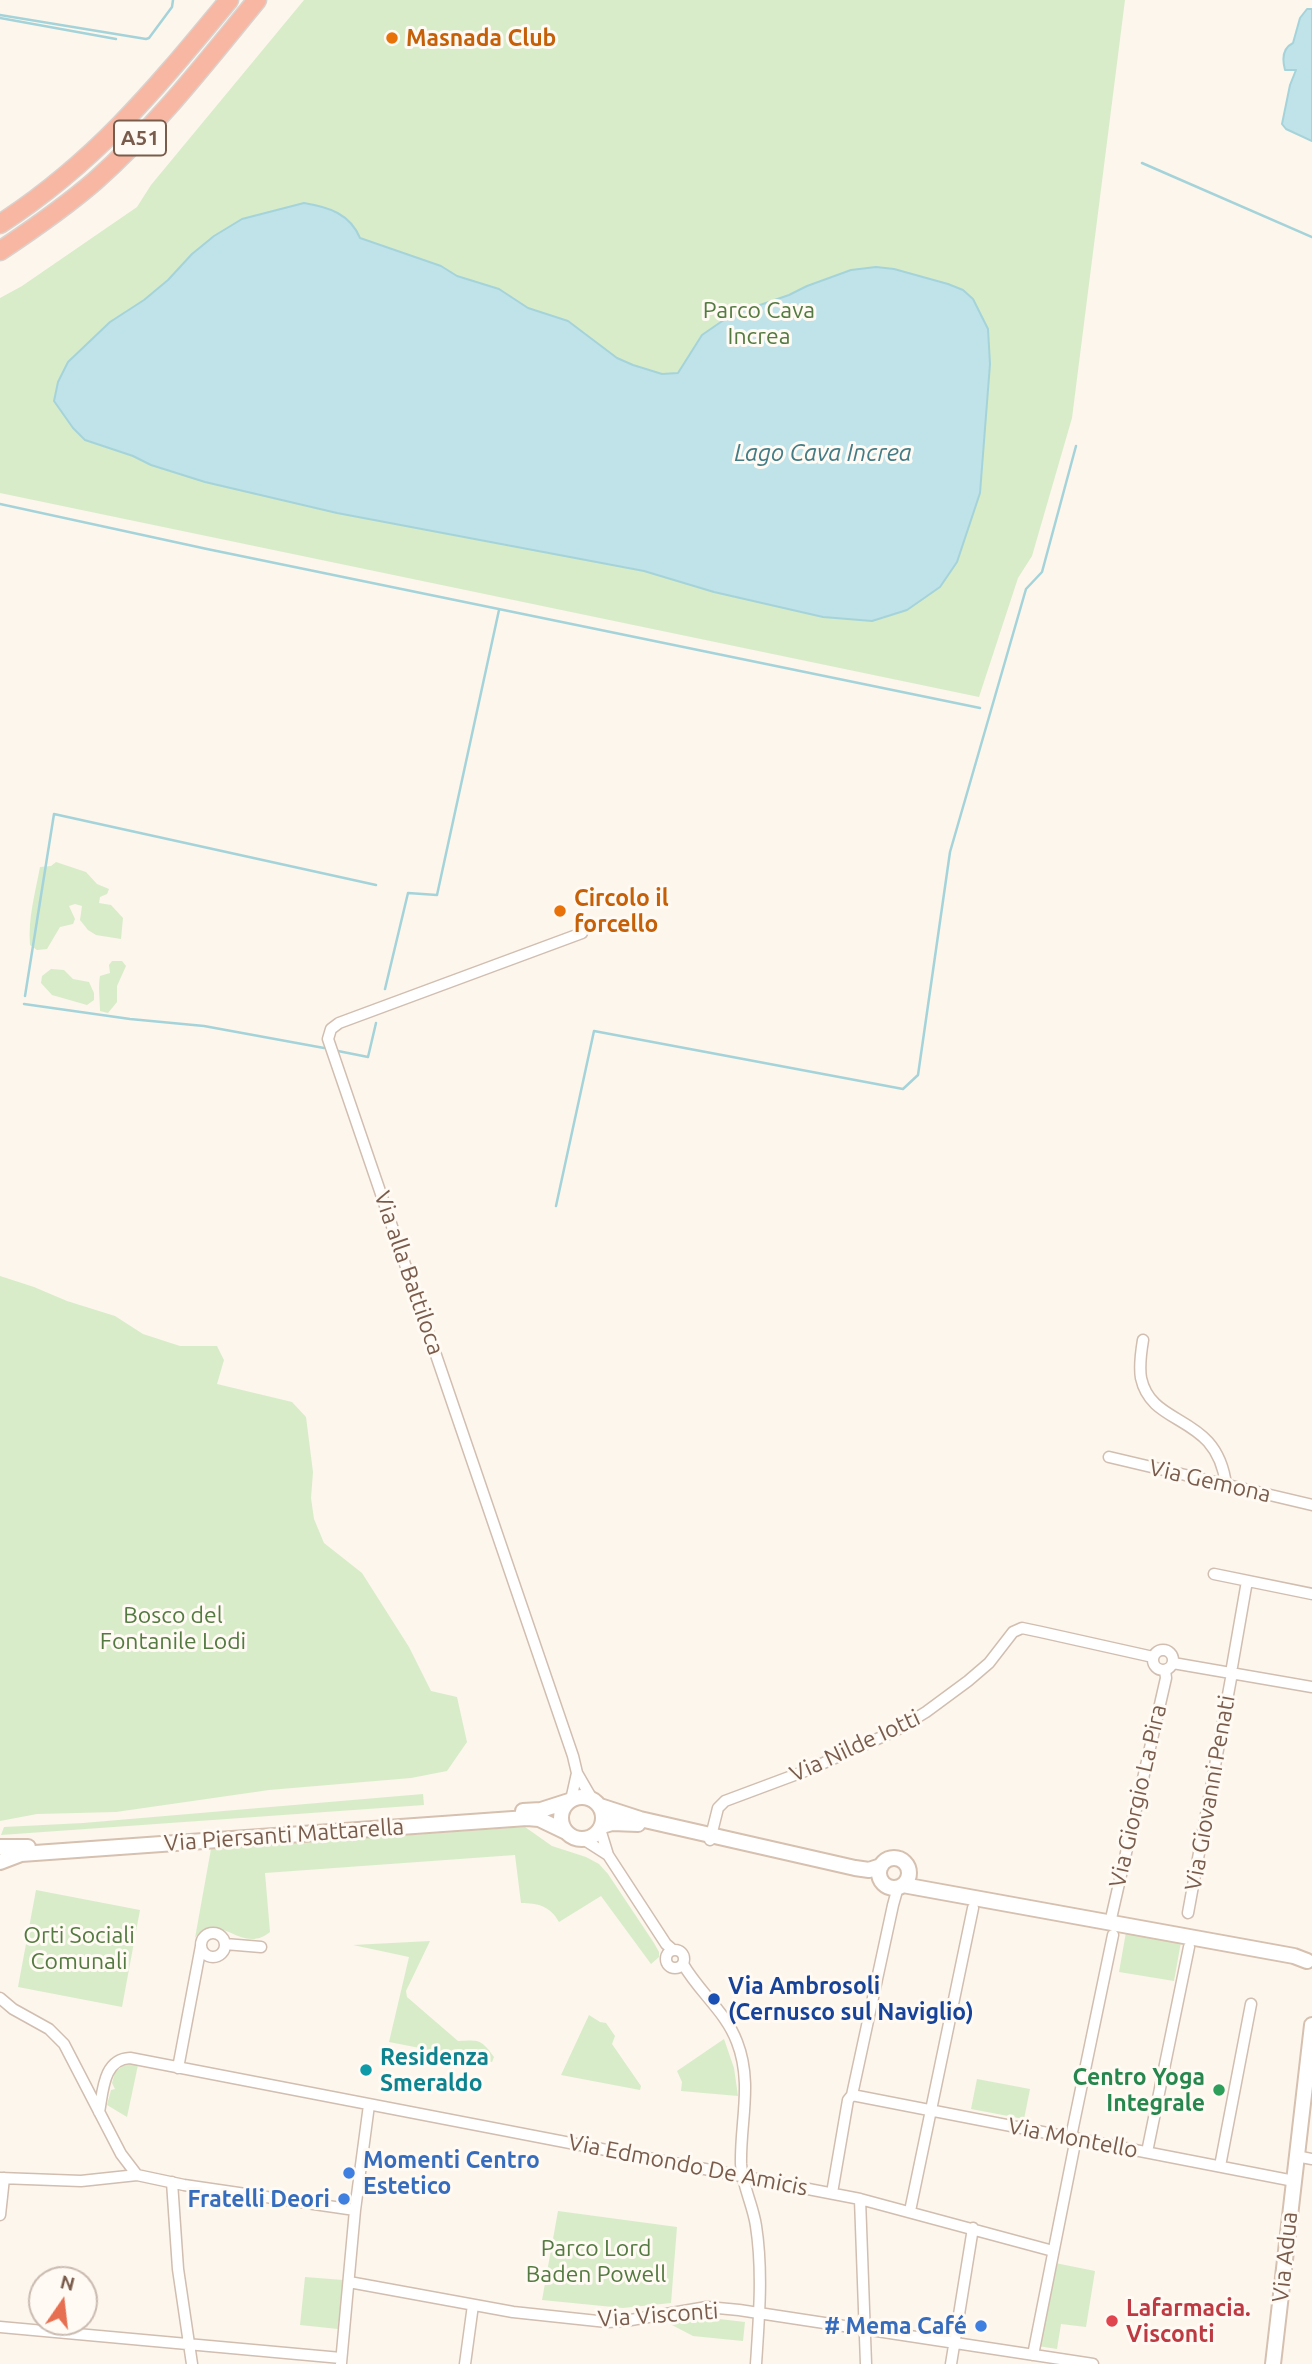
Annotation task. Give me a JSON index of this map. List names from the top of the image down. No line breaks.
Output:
{"streets":{"highway":["A51"],"street":["Via alla Battiloca","Via Gemona","Via Nilde Iotti","Via Giovanni Penati","Via Giorgio La Pira","Via Piersanti Mattarella","Via Montello","Via Edmondo De Amicis","Via Adua","Via Visconti"]},"crossings":[["Via alla Battiloca","Via Piersanti Mattarella"],["Via Nilde Iotti","Via Giorgio La Pira"],["Via Giorgio La Pira","Via Montello"],["Via Giorgio La Pira","Via Edmondo De Amicis"],["Via Giorgio La Pira","Via Visconti"],["Via Montello","Via Adua"]],"water":["Lago Cava Increa"],"parks":["Parco Cava Increa","Bosco del Fontanile Lodi","Orti Sociali Comunali","Parco Lord Baden Powell"],"places":["Masnada Club","Circolo il forcello","Via Ambrosoli (Cernusco sul Naviglio)","Residenza Smeraldo","Centro Yoga Integrale","Momenti Centro Estetico","Fratelli Deori","Lafarmacia. Visconti","# Mema Café"],"north":"top"}
